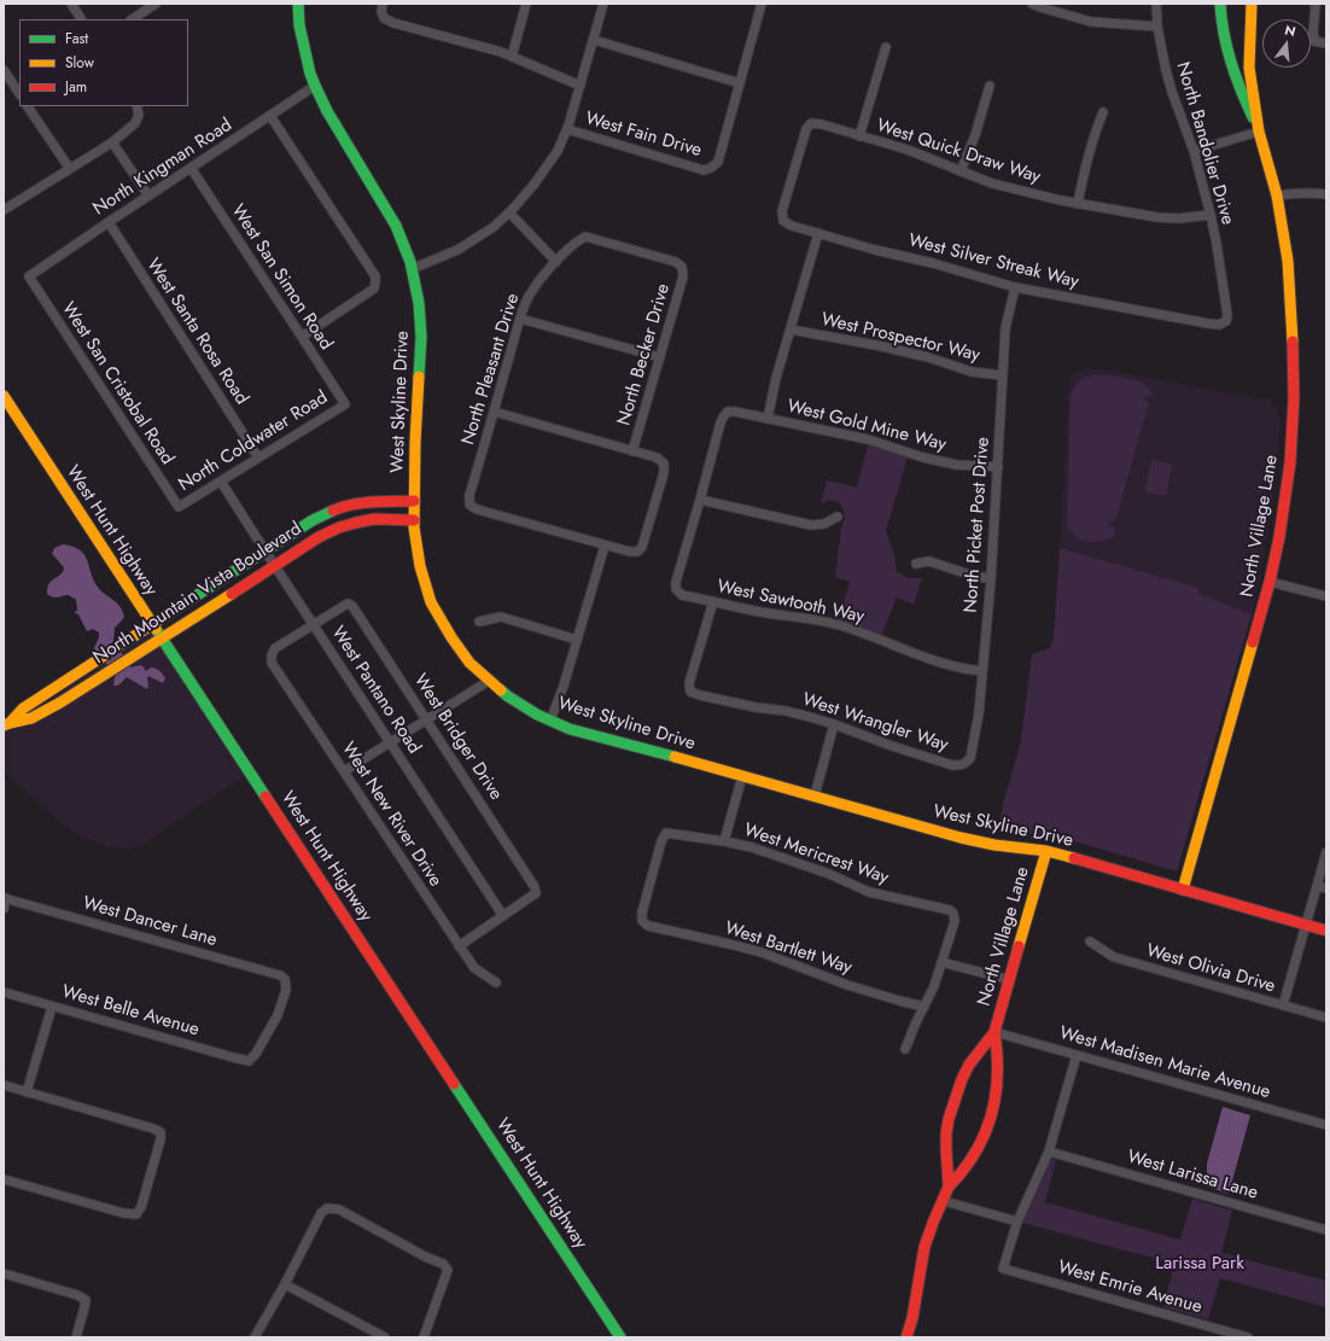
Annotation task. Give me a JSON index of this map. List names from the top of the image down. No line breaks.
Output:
{"streets":{"street":["West Fain Drive","North Bandolier Drive","West Quick Draw Way","North Kingman Road","West Silver Streak Way","West San Simon Road","West Santa Rosa Road","West Prospector Way","North Becker Drive","North Pleasant Drive","West San Cristobal Road","West Skyline Drive","West Gold Mine Way","North Coldwater Road","North Picket Post Drive","North Village Lane","West Hunt Highway","North Mountain Vista Boulevard","West Sawtooth Way","West Pantano Road","West Wrangler Way","West Bridger Drive","West New River Drive","West Mericrest Way","West Dancer Lane","West Bartlett Way","West Olivia Drive","West Belle Avenue","West Madisen Marie Avenue","West Larissa Lane","West Emrie Avenue"]},"crossings":[["North Bandolier Drive","West Quick Draw Way"],["North Bandolier Drive","West Silver Streak Way"],["West Quick Draw Way","West Silver Streak Way"],["North Kingman Road","West San Simon Road"],["North Kingman Road","West Santa Rosa Road"],["North Kingman Road","West San Cristobal Road"],["North Kingman Road","West Skyline Drive"],["West Silver Streak Way","North Picket Post Drive"],["West San Simon Road","North Coldwater Road"],["West Santa Rosa Road","North Coldwater Road"],["West Prospector Way","North Picket Post Drive"],["North Becker Drive","North Pleasant Drive"],["West San Cristobal Road","North Coldwater Road"],["West Skyline Drive","North Village Lane"],["West Skyline Drive","North Mountain Vista Boulevard"],["West Gold Mine Way","North Picket Post Drive"],["West Gold Mine Way","West Sawtooth Way"],["North Coldwater Road","West Pantano Road"],["North Picket Post Drive","West Sawtooth Way"],["North Picket Post Drive","West Wrangler Way"],["North Village Lane","West Madisen Marie Avenue"],["West Hunt Highway","North Mountain Vista Boulevard"],["North Mountain Vista Boulevard","West Pantano Road"],["West Sawtooth Way","West Wrangler Way"],["West Pantano Road","West Bridger Drive"],["West Pantano Road","West New River Drive"],["West Bridger Drive","West New River Drive"],["West Mericrest Way","West Bartlett Way"],["West Dancer Lane","West Belle Avenue"]],"parks":["Larissa Park"],"legend":["Fast","Slow","Jam"],"north":"top"}
